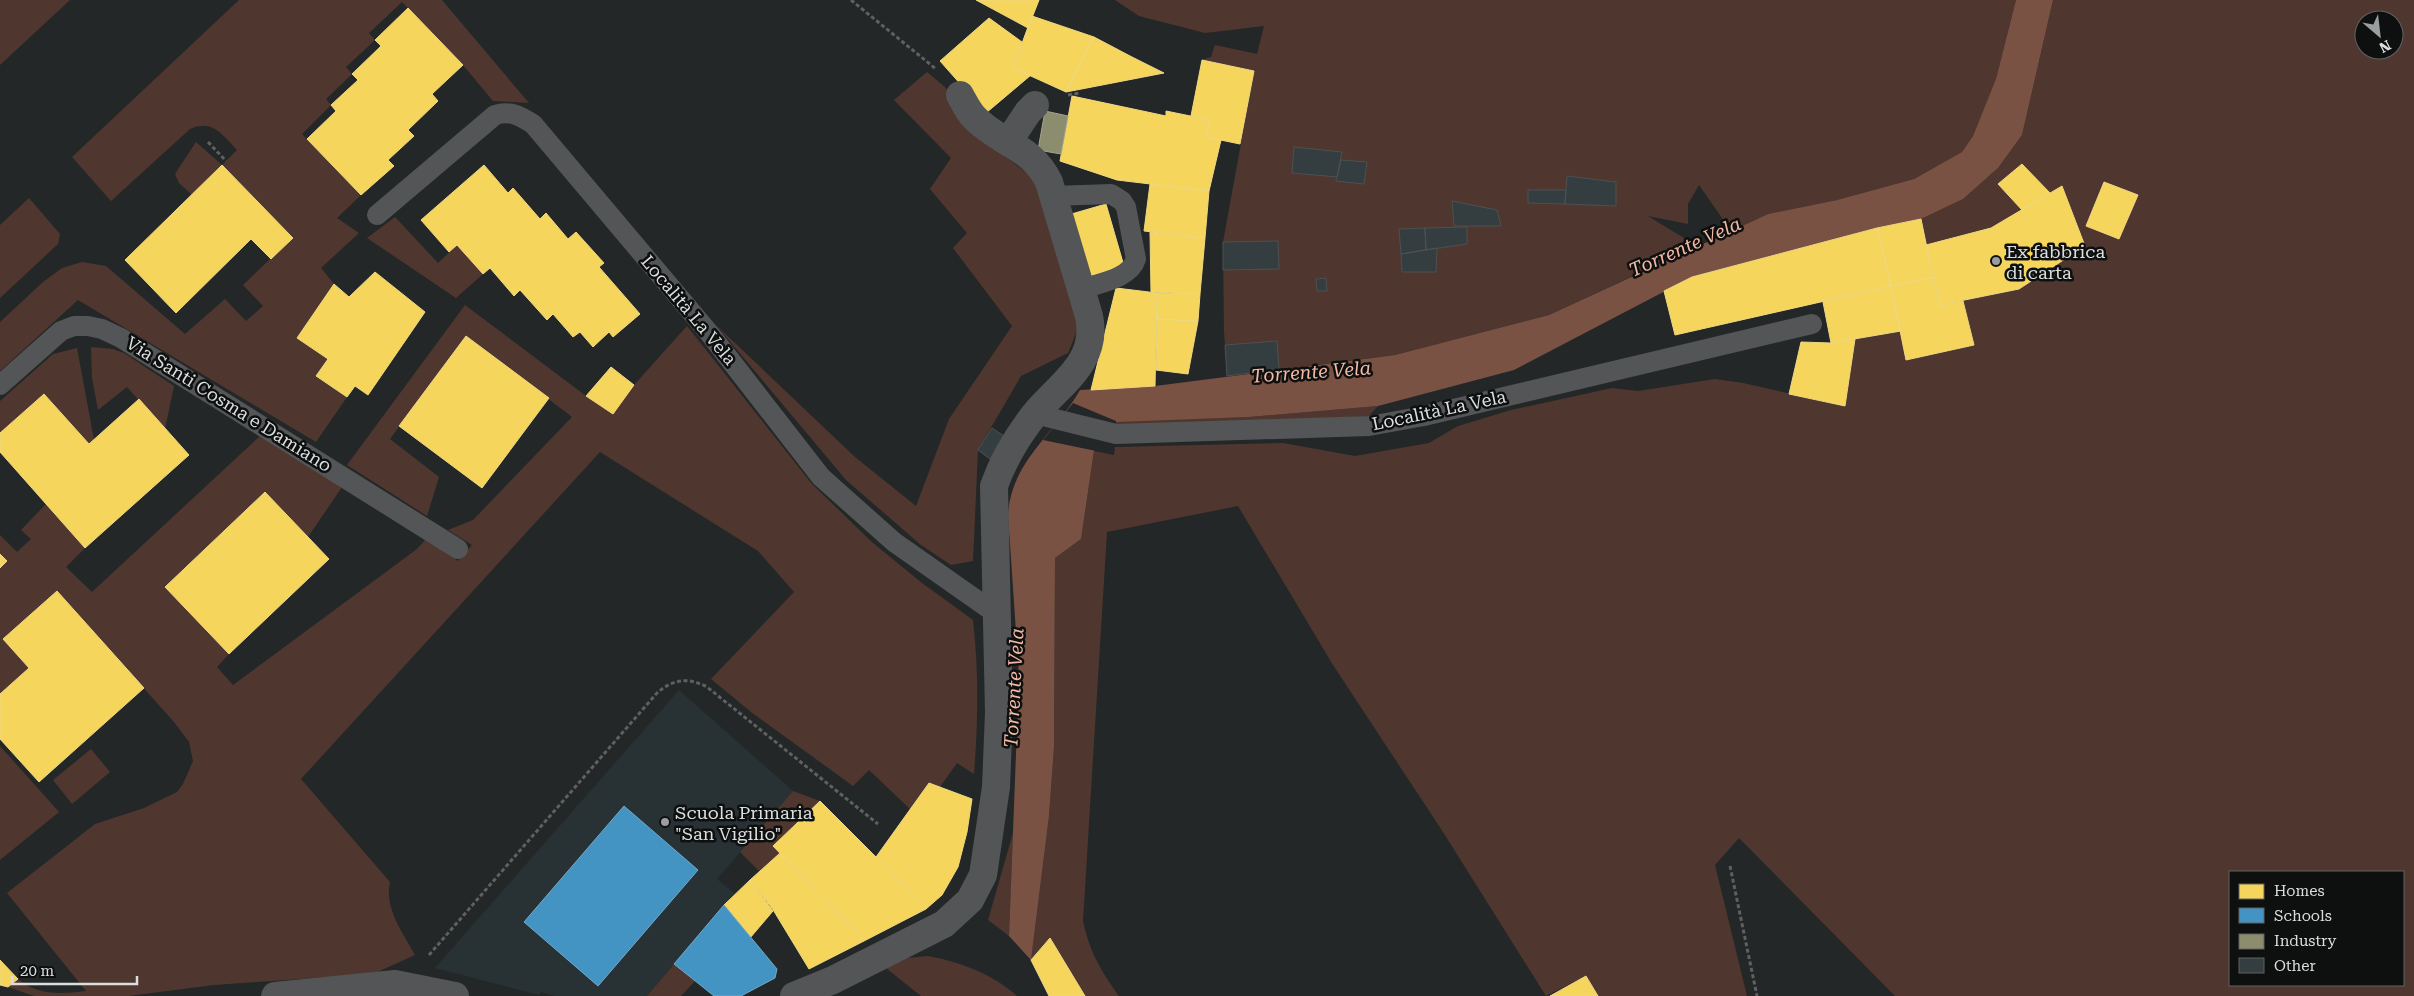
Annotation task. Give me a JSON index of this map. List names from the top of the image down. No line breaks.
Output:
{"streets":{"lane":["Località La Vela","Via Santi Cosma e Damiano"]},"water":["Torrente Vela"],"places":["Ex fabbrica di carta","Scuola Primaria \"San Vigilio\""],"legend":["Homes","Schools","Industry","Other"],"scale_bar":"20 m","north":"bottom right"}
